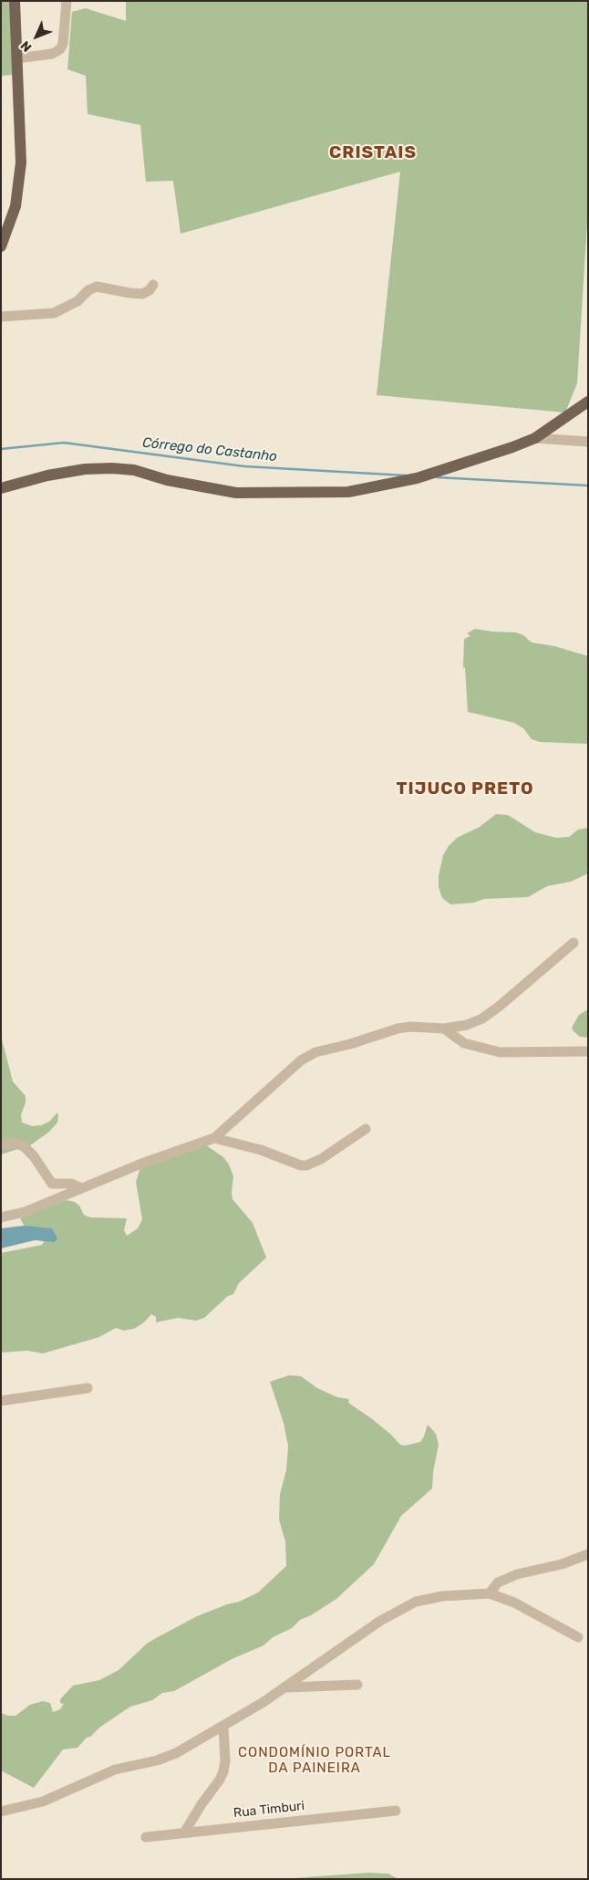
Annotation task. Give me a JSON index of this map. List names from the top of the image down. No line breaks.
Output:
{"streets":{"street":["Rua Timburi"]},"districts":["CRISTAIS","TIJUCO PRETO","CONDOMÍNIO PORTAL DA PAINEIRA"],"water":["Córrego do Castanho"],"north":"bottom left"}
